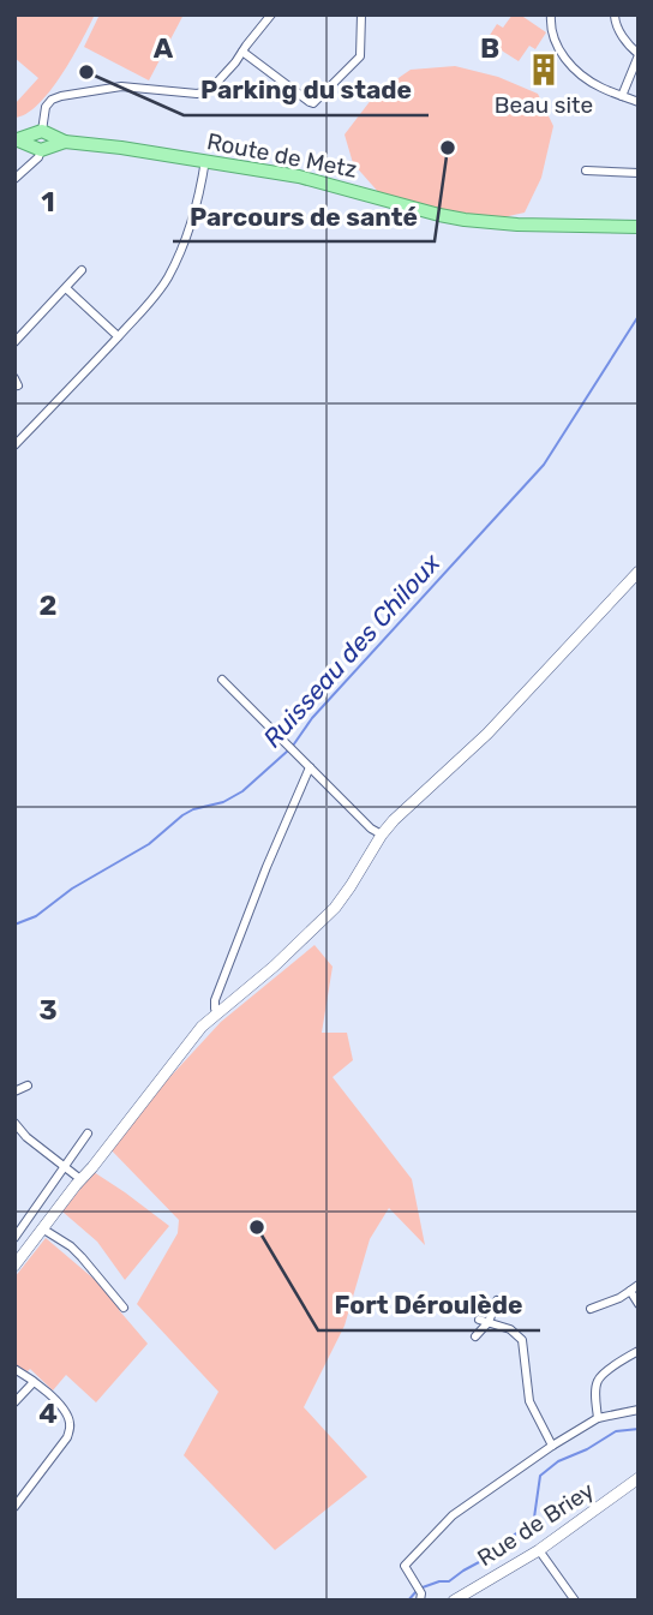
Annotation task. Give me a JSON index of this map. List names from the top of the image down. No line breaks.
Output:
{"streets":{"main road":["Route de Metz"],"street":["Rue de Briey"]},"water":["Ruisseau des Chiloux"],"places":{"building":["Beau site"],"other":["Parking du stade","Parcours de santé","Fort Déroulède"]},"grid":{"columns":["A","B"],"rows":["1","2","3","4"]}}
